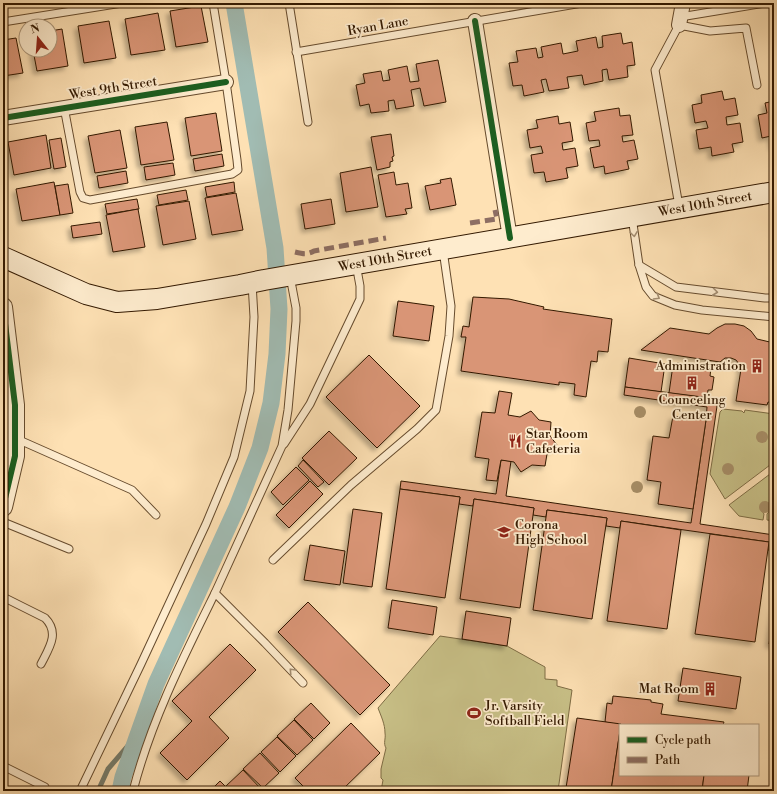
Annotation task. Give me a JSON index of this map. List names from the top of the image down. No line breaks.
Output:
{"streets":{"main road":["West 10th Street"],"street":["West 9th Street"],"lane":["Ryan Lane"]},"places":{"building":["Administration","Counceling Center","Mat Room"],"restaurant":["Star Room Cafeteria"],"school or university":["Corona High School"],"sports":["Jr. Varsity Softball Field"]},"legend":["Cycle path","Path"],"north":"top"}
